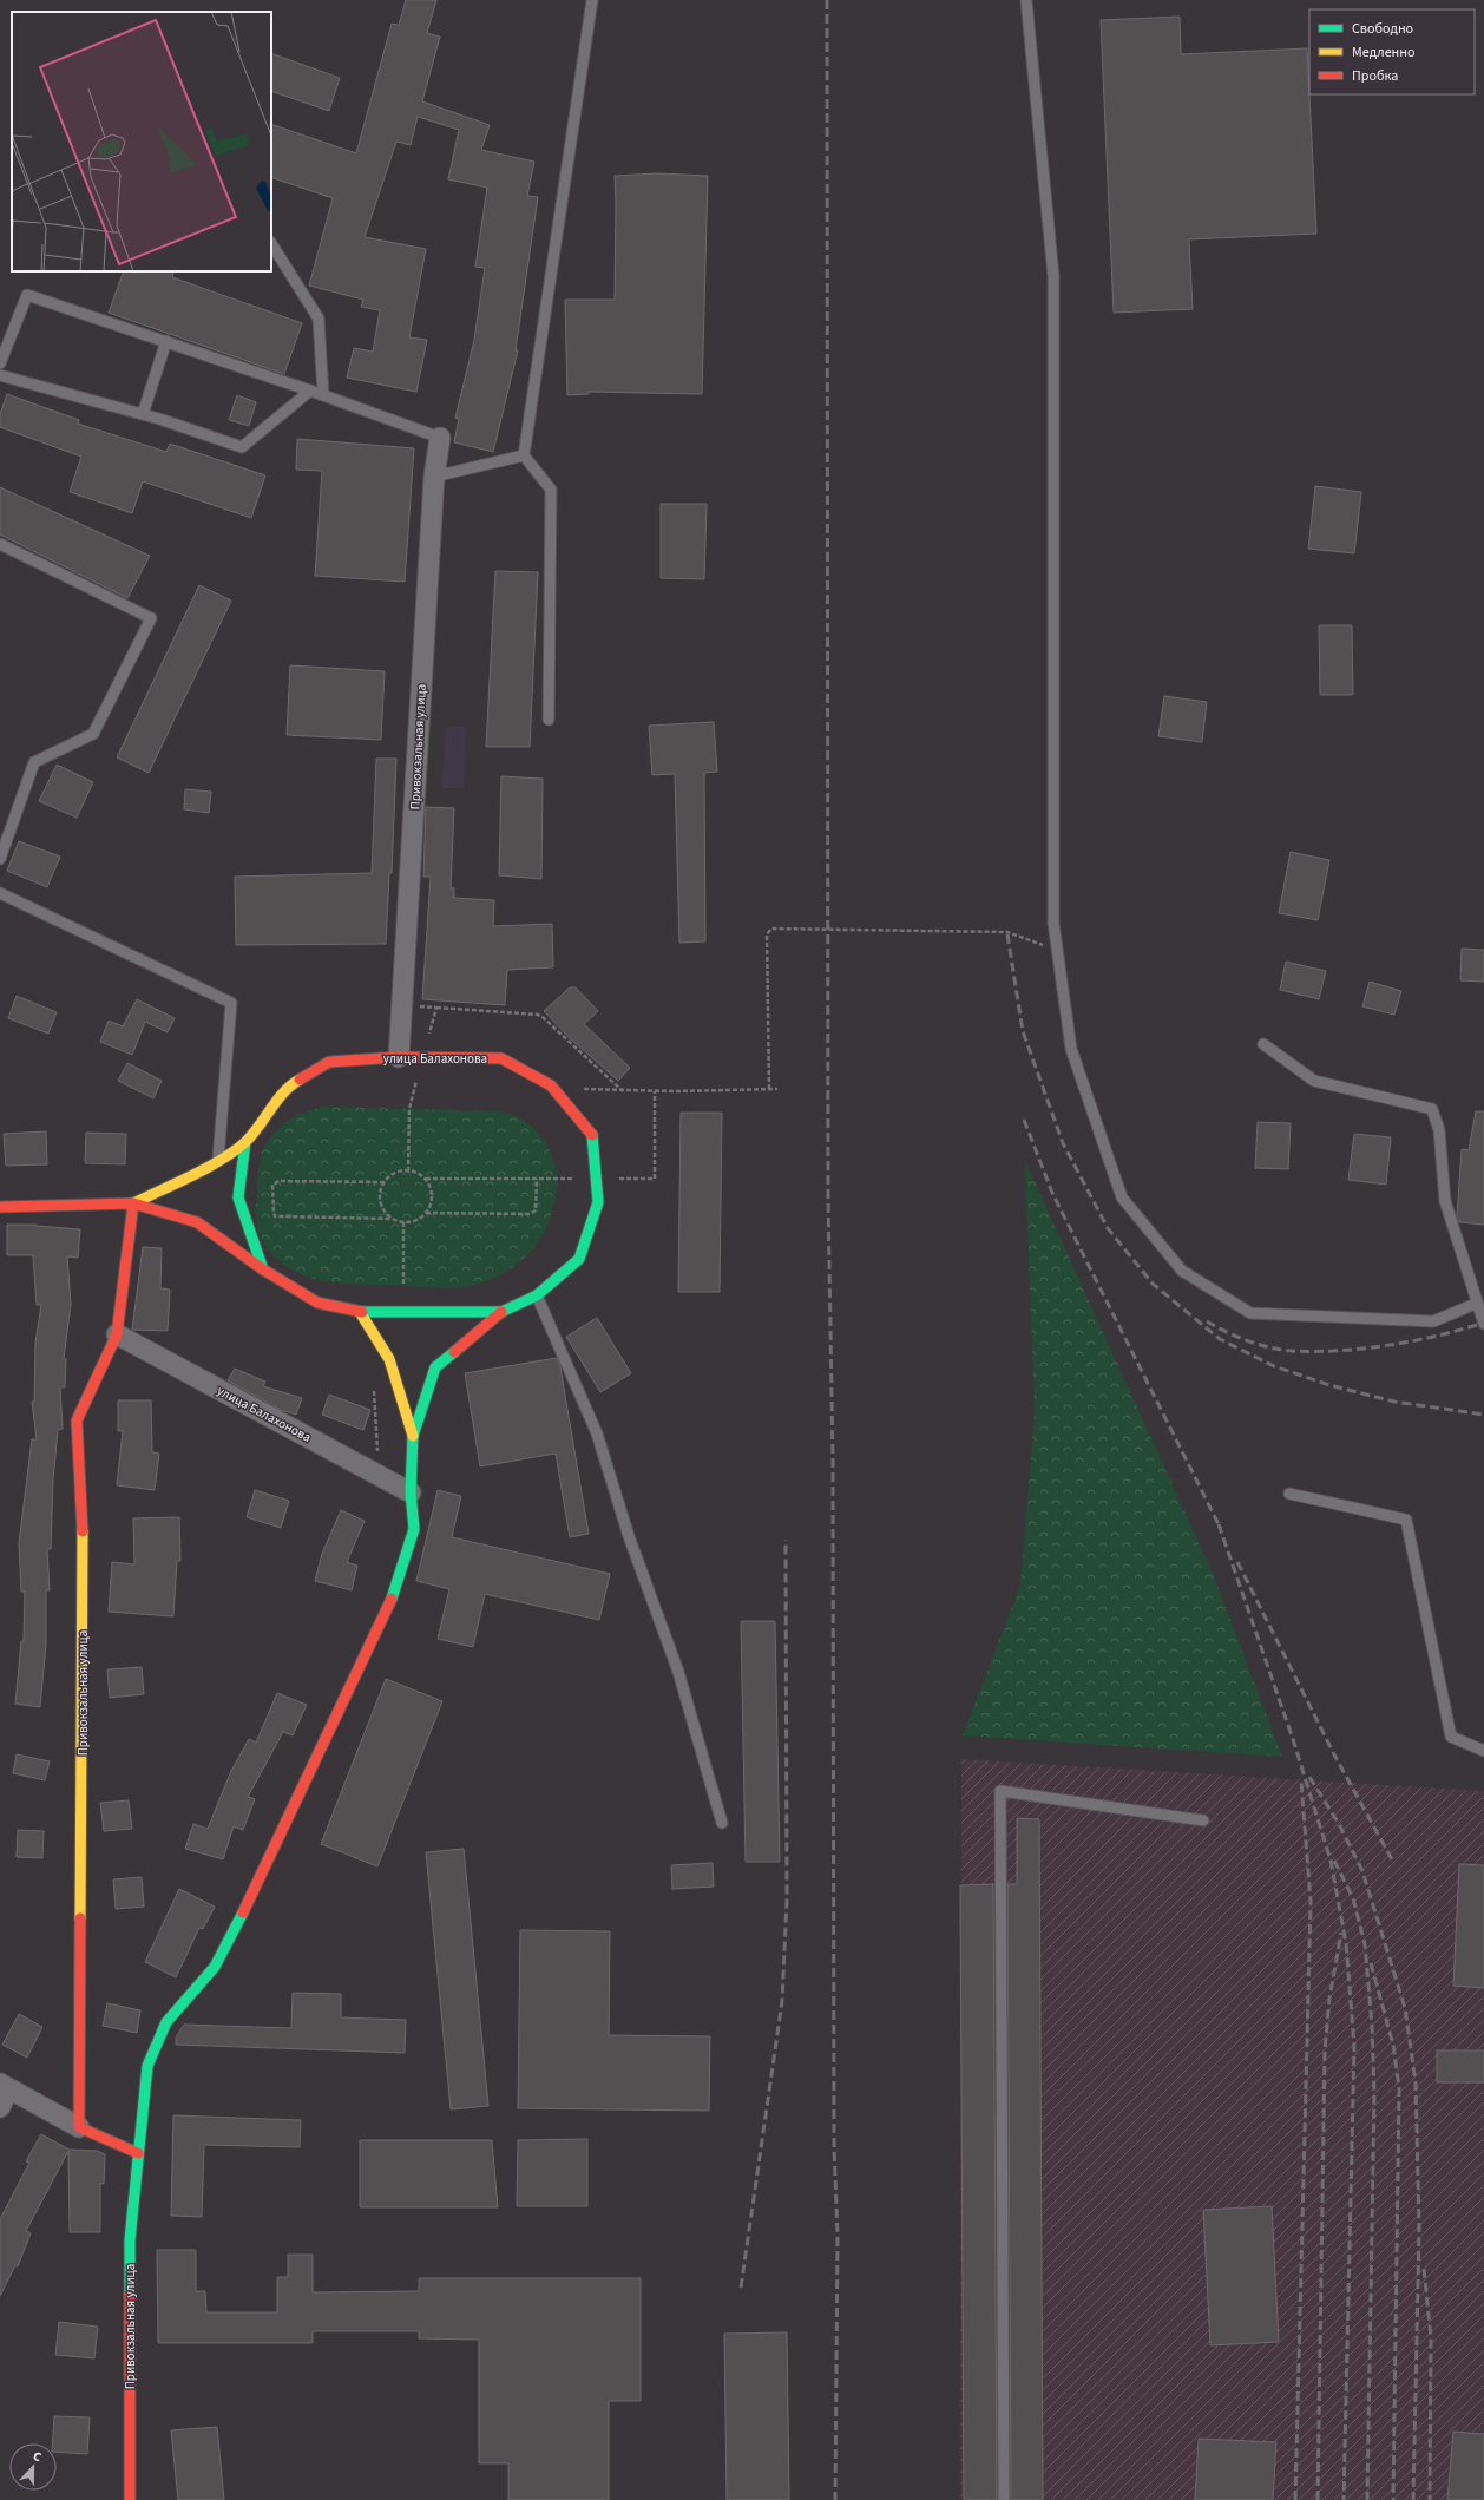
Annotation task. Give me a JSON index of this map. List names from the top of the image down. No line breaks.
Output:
{"streets":{"street":["Привокзальная улица","улица Балахонова"]},"crossings":[["Привокзальная улица","улица Балахонова"]],"legend":["Свободно","Медленно","Пробка"],"north":"top"}
